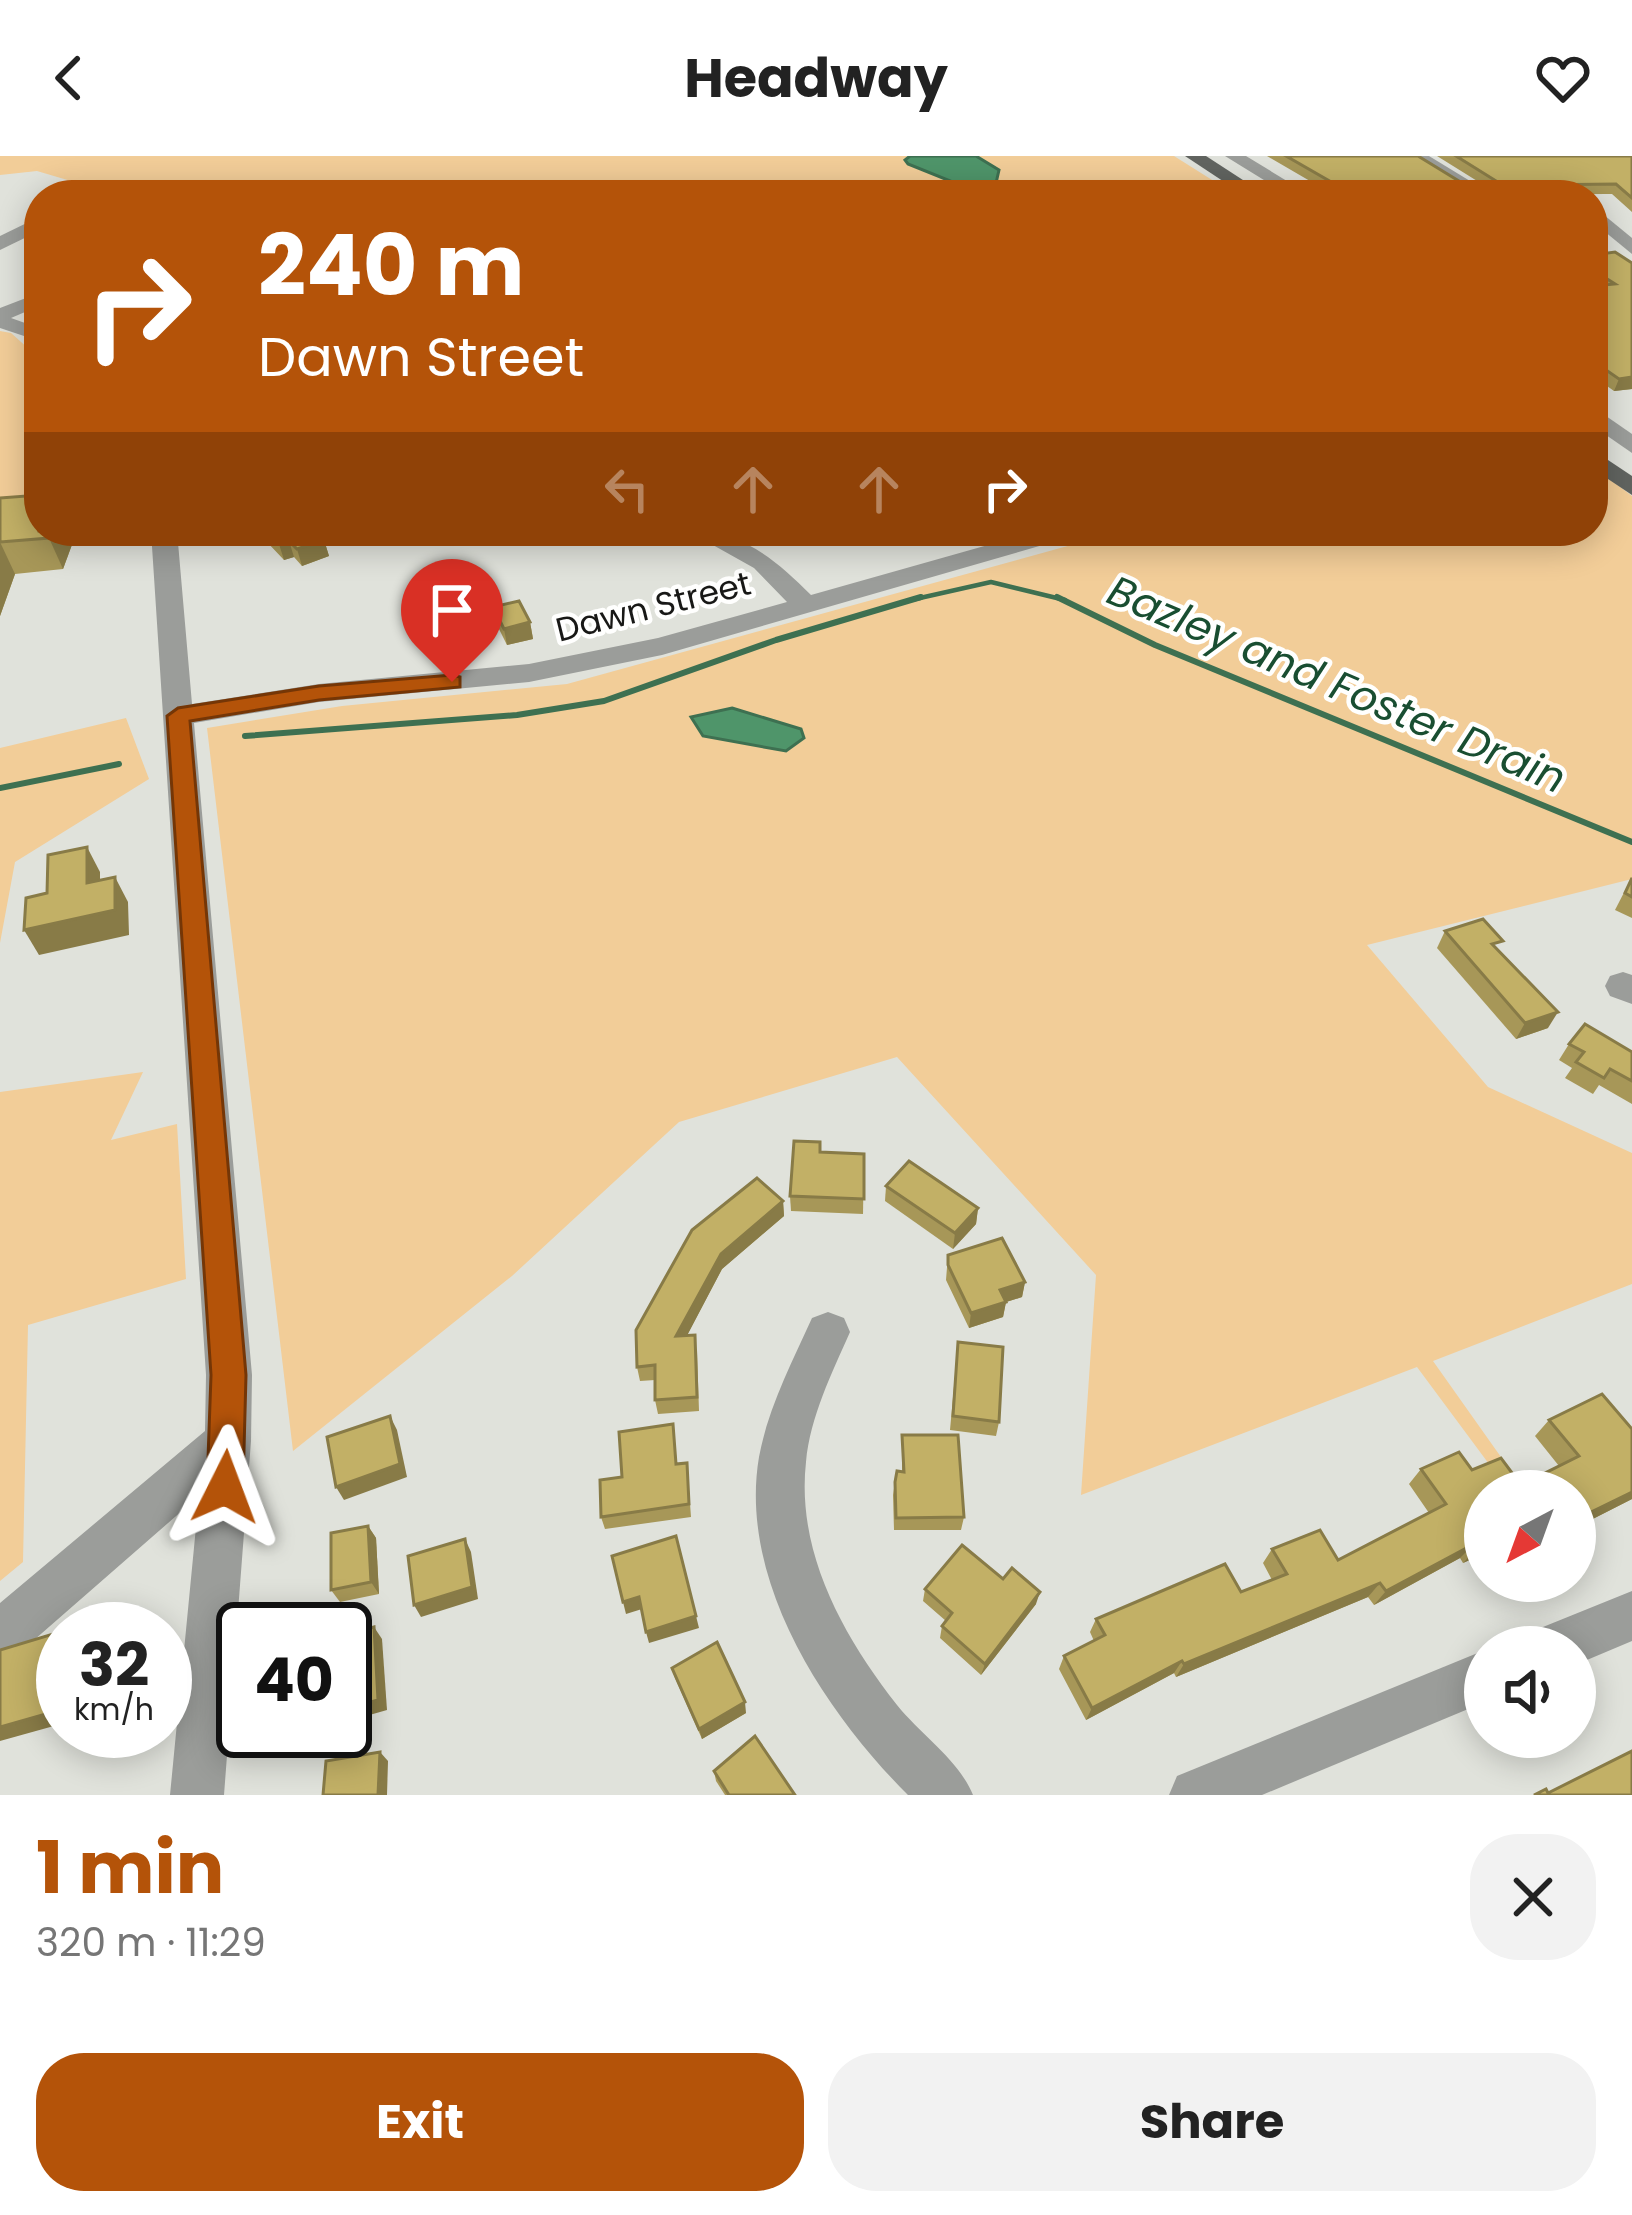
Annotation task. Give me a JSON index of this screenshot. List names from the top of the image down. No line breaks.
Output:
{"streets":{"street":["Dawn Street"]},"water":["Bazley and Foster Drain"],"north":"bottom left","page":{"header":"Headway","turn":["240 m","Dawn Street"],"speed":"32 km/h","limit":"40","heading":["1 min","320 m · 11:29"],"buttons":["Exit","Share"]}}
